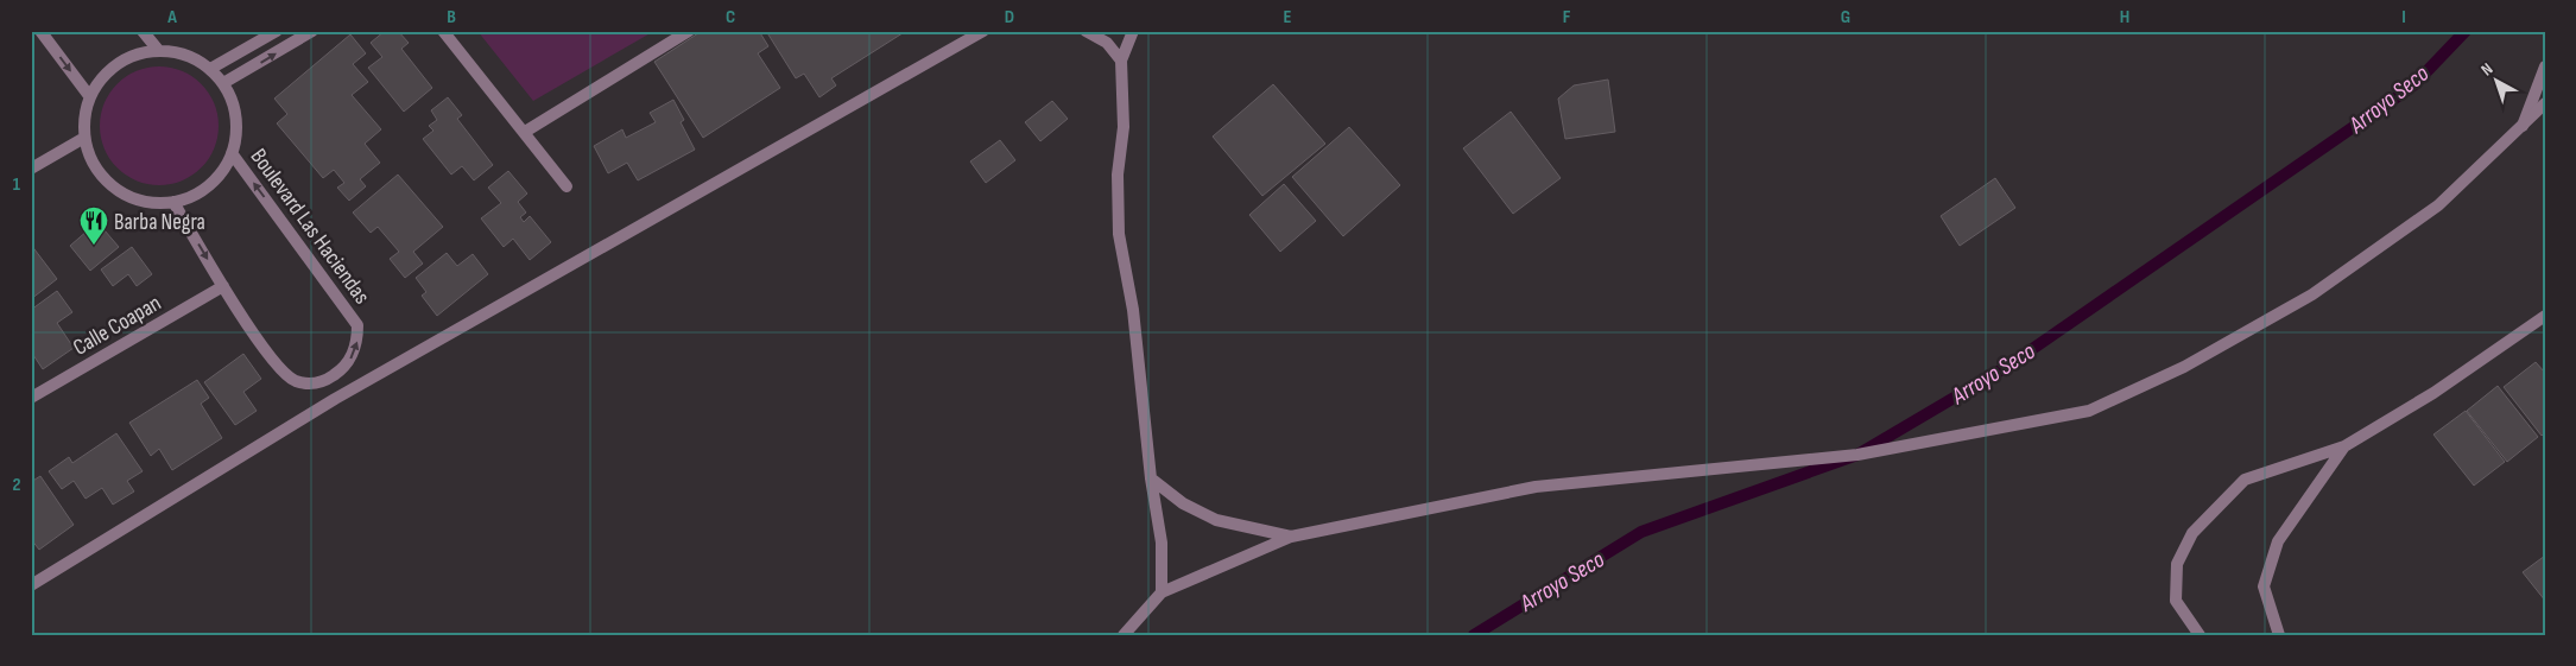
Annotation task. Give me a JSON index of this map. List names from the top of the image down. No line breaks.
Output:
{"streets":{"street":["Boulevard Las Haciendas","Calle Coapan"]},"water":["Arroyo Seco"],"places":{"restaurant":["Barba Negra"]},"north":"top left","grid":{"columns":["A","B","C","D","E","F","G","H","I"],"rows":["1","2"]}}
